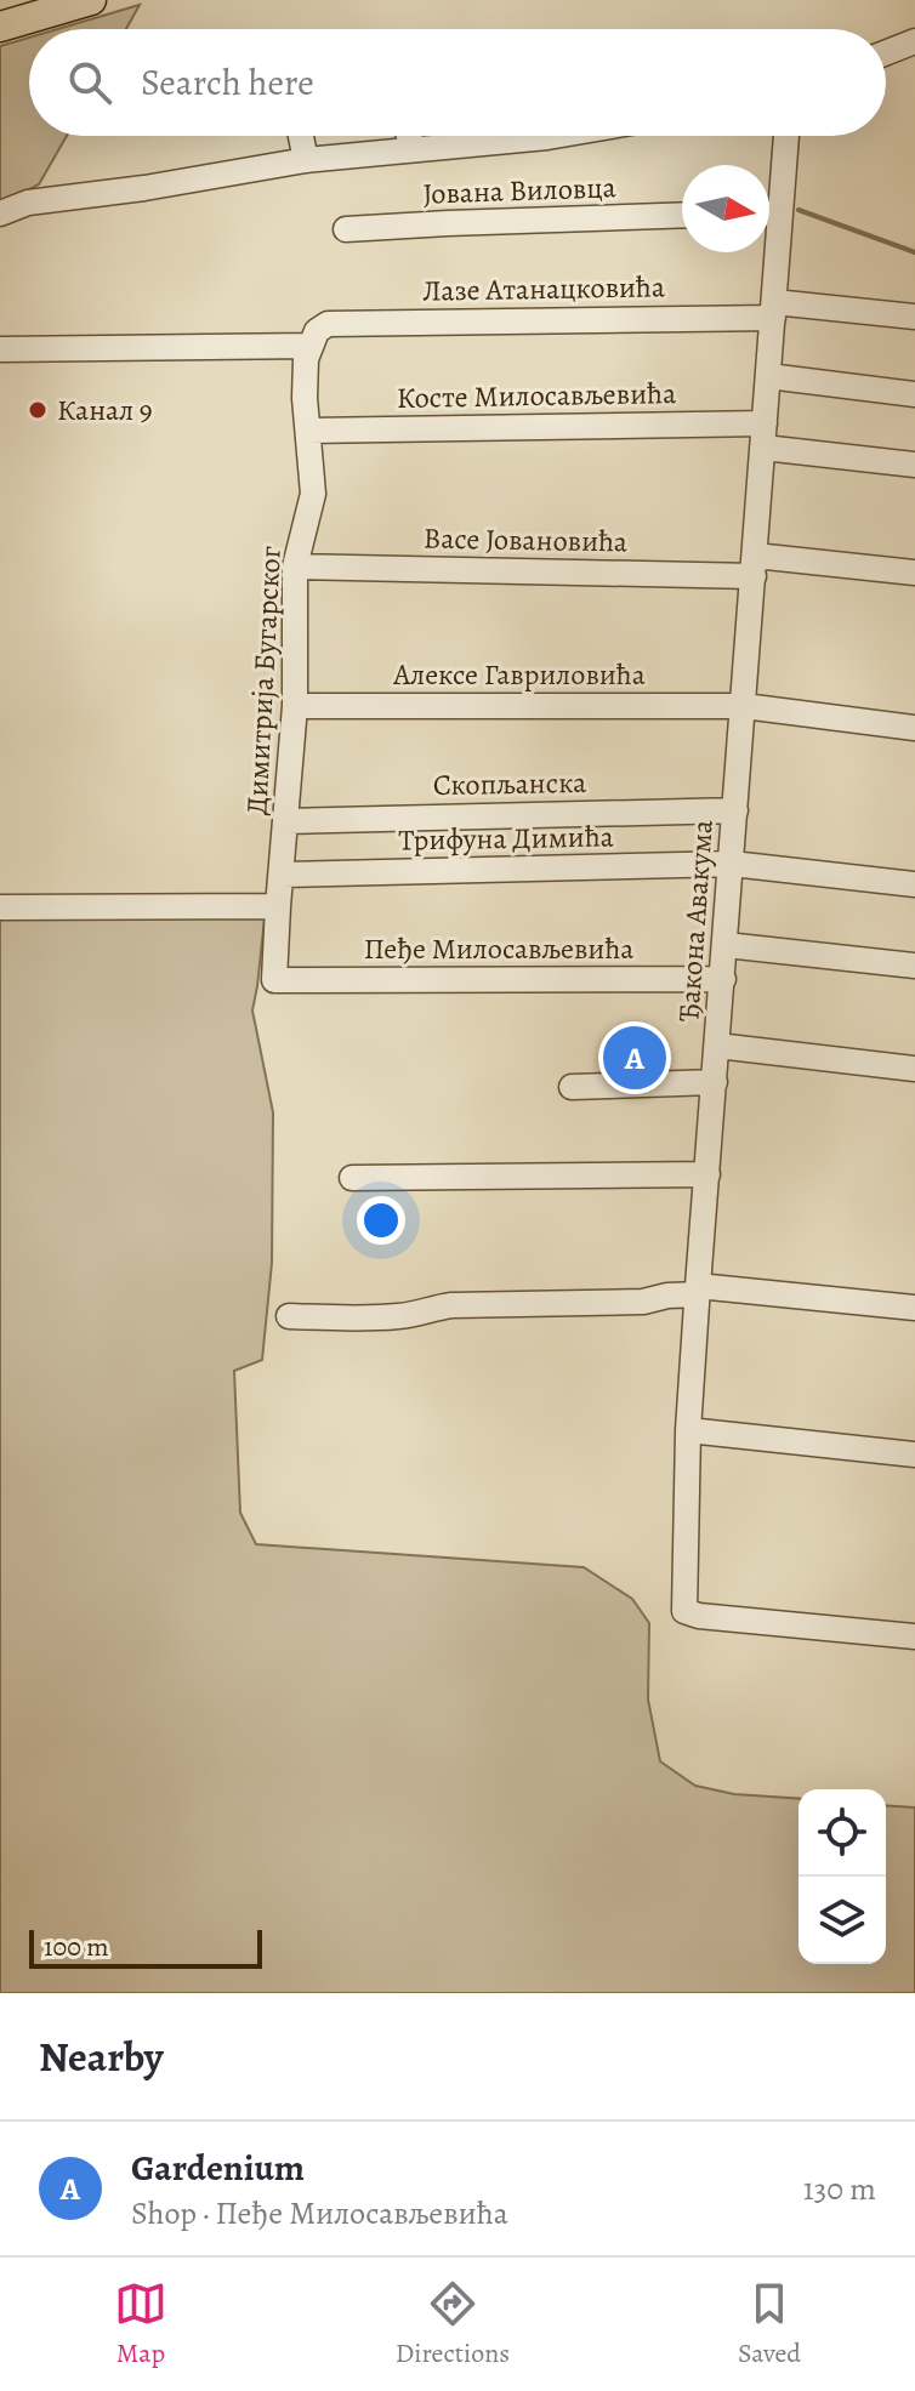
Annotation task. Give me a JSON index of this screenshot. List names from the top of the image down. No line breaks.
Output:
{"streets":{"street":["Јована Виловца","Лазе Атанацковића","Косте Милосављевића","Васе Јовановића","Алексе Гавриловића","Димитрија Бугарског","Скопљанска","Трифуна Димића","Ђакона Авакума","Пеђе Милосављевића"]},"crossings":[["Лазе Атанацковића","Димитрија Бугарског"],["Лазе Атанацковића","Ђакона Авакума"],["Косте Милосављевића","Димитрија Бугарског"],["Косте Милосављевића","Ђакона Авакума"],["Васе Јовановића","Димитрија Бугарског"],["Васе Јовановића","Ђакона Авакума"],["Алексе Гавриловића","Димитрија Бугарског"],["Алексе Гавриловића","Ђакона Авакума"],["Димитрија Бугарског","Скопљанска"],["Димитрија Бугарског","Трифуна Димића"],["Димитрија Бугарског","Пеђе Милосављевића"],["Скопљанска","Ђакона Авакума"],["Трифуна Димића","Ђакона Авакума"],["Ђакона Авакума","Пеђе Милосављевића"]],"places":["Канал 9"],"scale_bar":"100 m","north":"right","page":{"search":"Search here","pins":"A","scale":"100 m","heading":"Nearby","list":[{"mark":"A","name":"Gardenium","note":"Shop · Пеђе Милосављевића","value":"130 m"}],"nav":["Map","Directions","Saved"]}}
